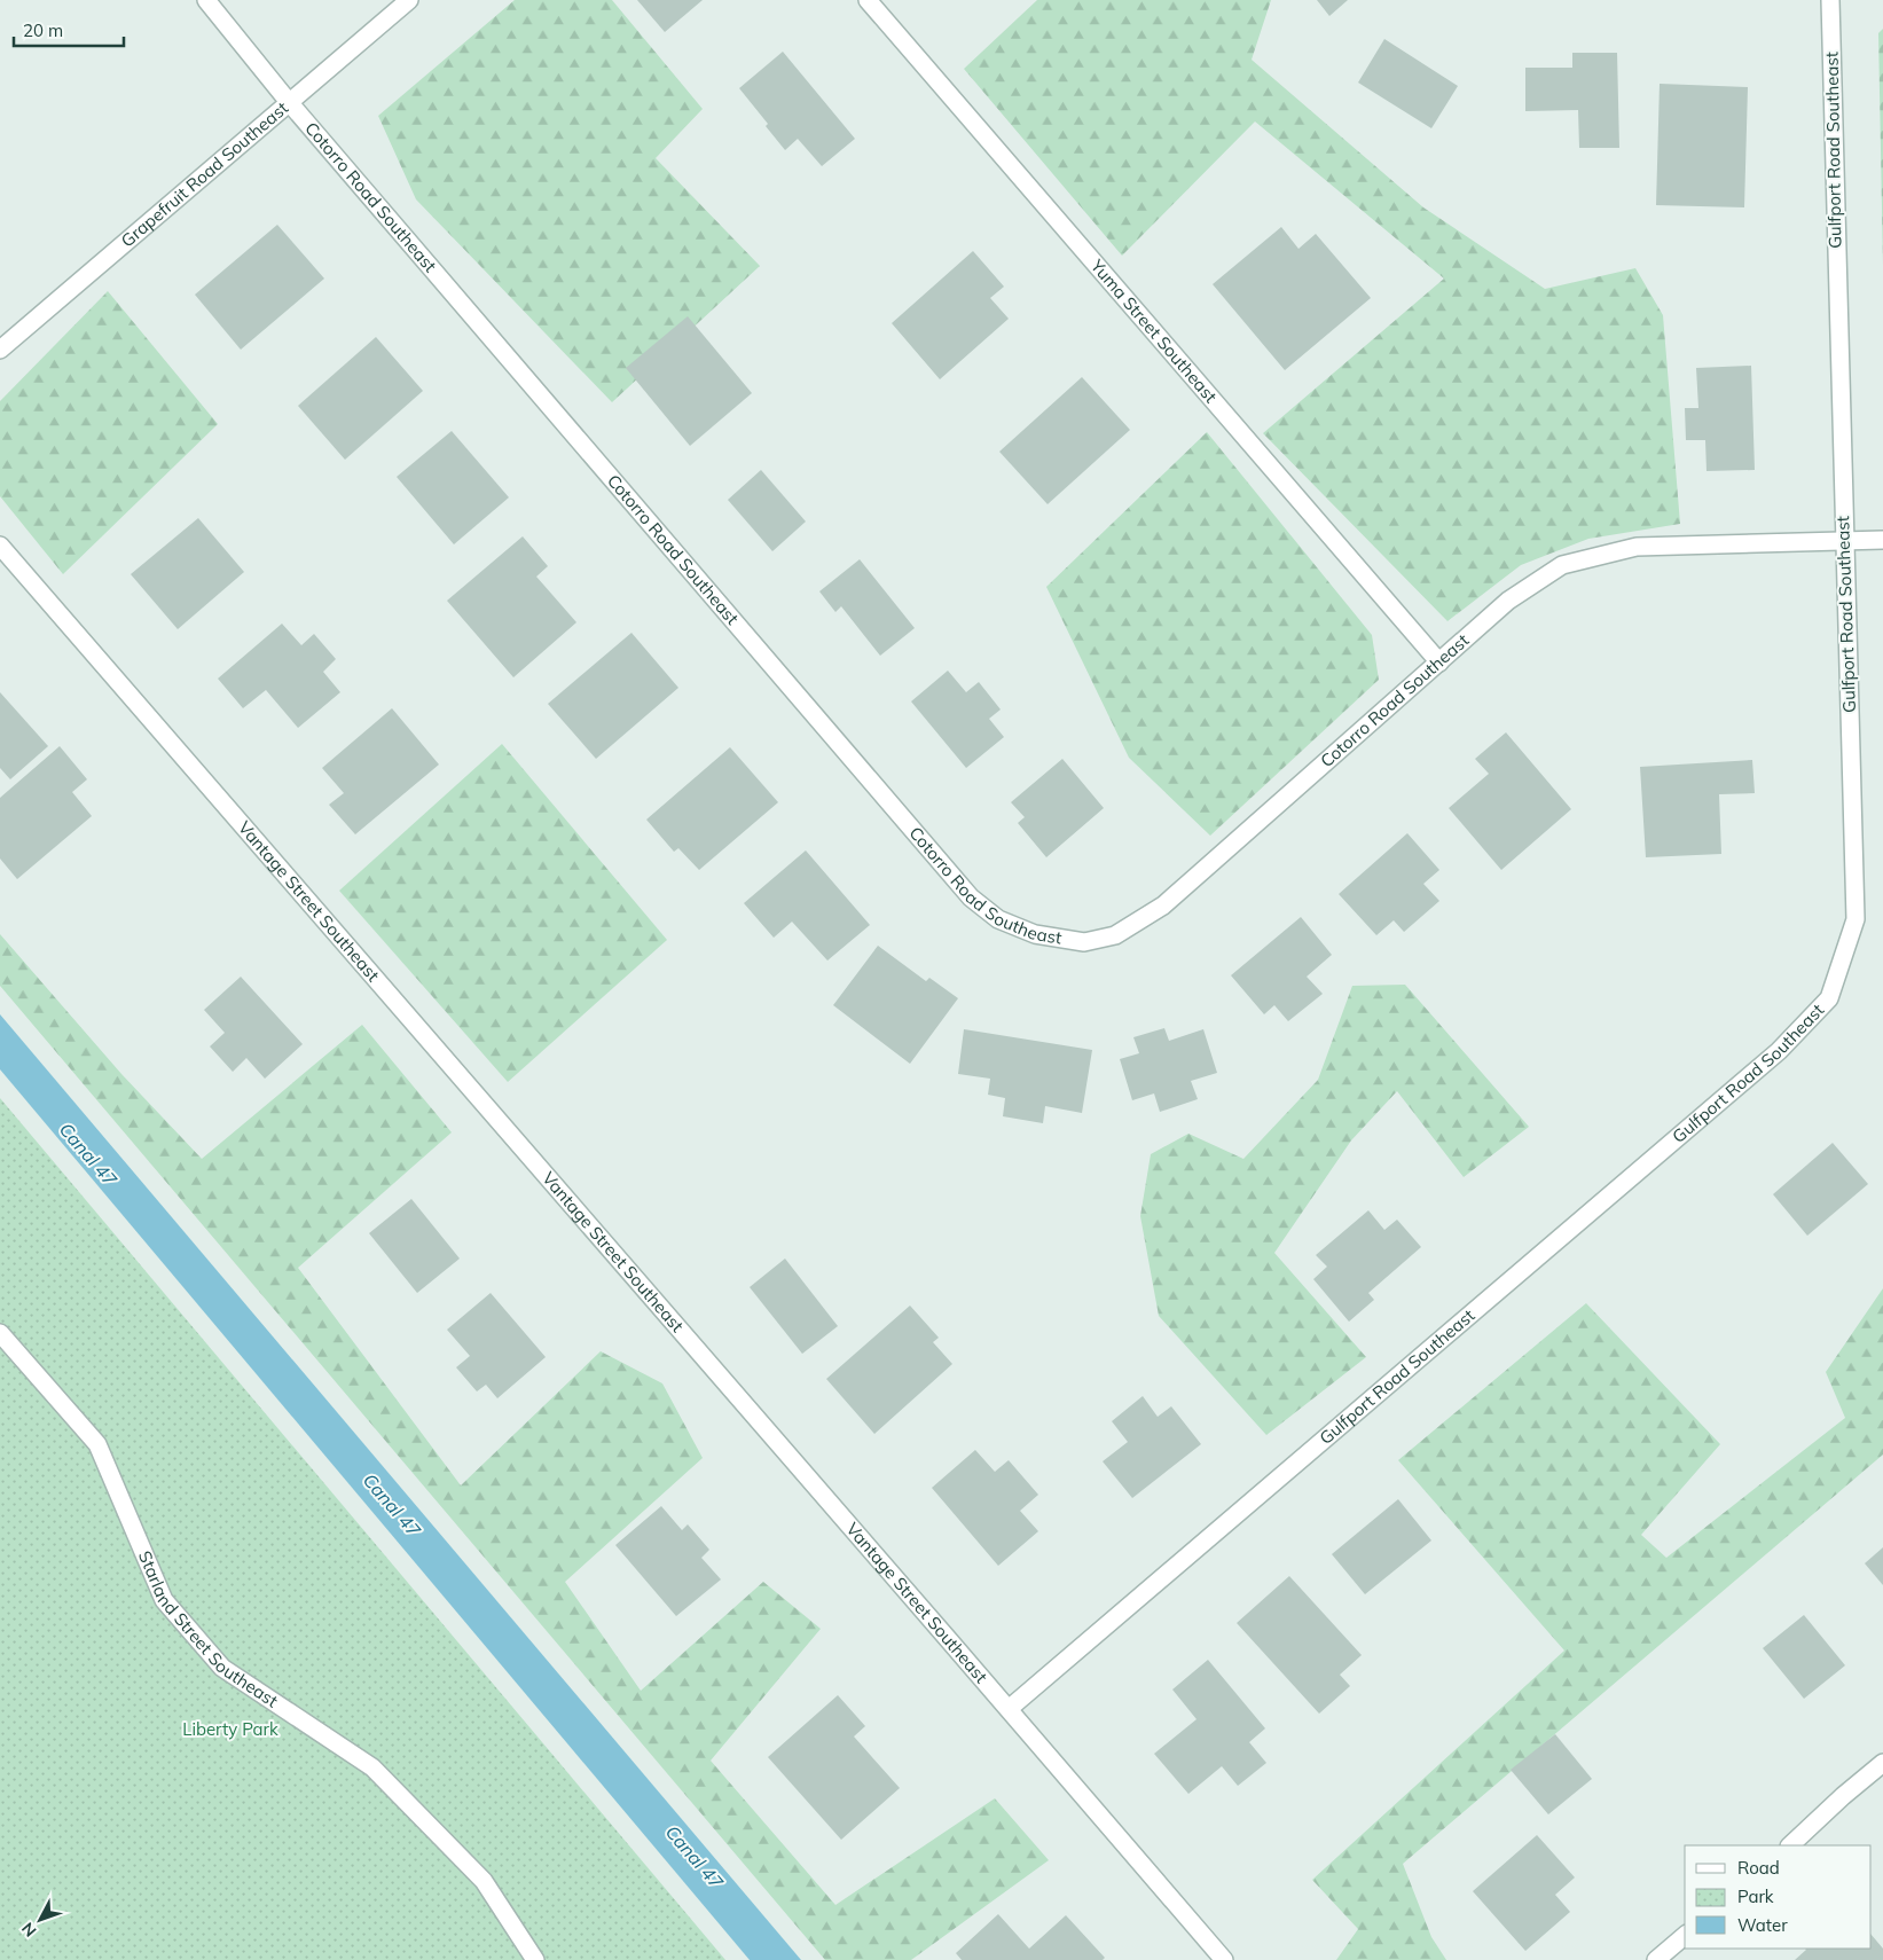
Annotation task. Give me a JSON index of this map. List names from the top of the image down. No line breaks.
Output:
{"streets":{"street":["Gulfport Road Southeast","Grapefruit Road Southeast","Cotorro Road Southeast","Yuma Street Southeast","Vantage Street Southeast","Starland Street Southeast"]},"crossings":[["Gulfport Road Southeast","Cotorro Road Southeast"],["Gulfport Road Southeast","Vantage Street Southeast"],["Grapefruit Road Southeast","Cotorro Road Southeast"],["Cotorro Road Southeast","Yuma Street Southeast"]],"water":["Canal 47"],"parks":["Liberty Park"],"legend":["Road","Park","Water"],"scale_bar":"20 m","north":"bottom left"}
